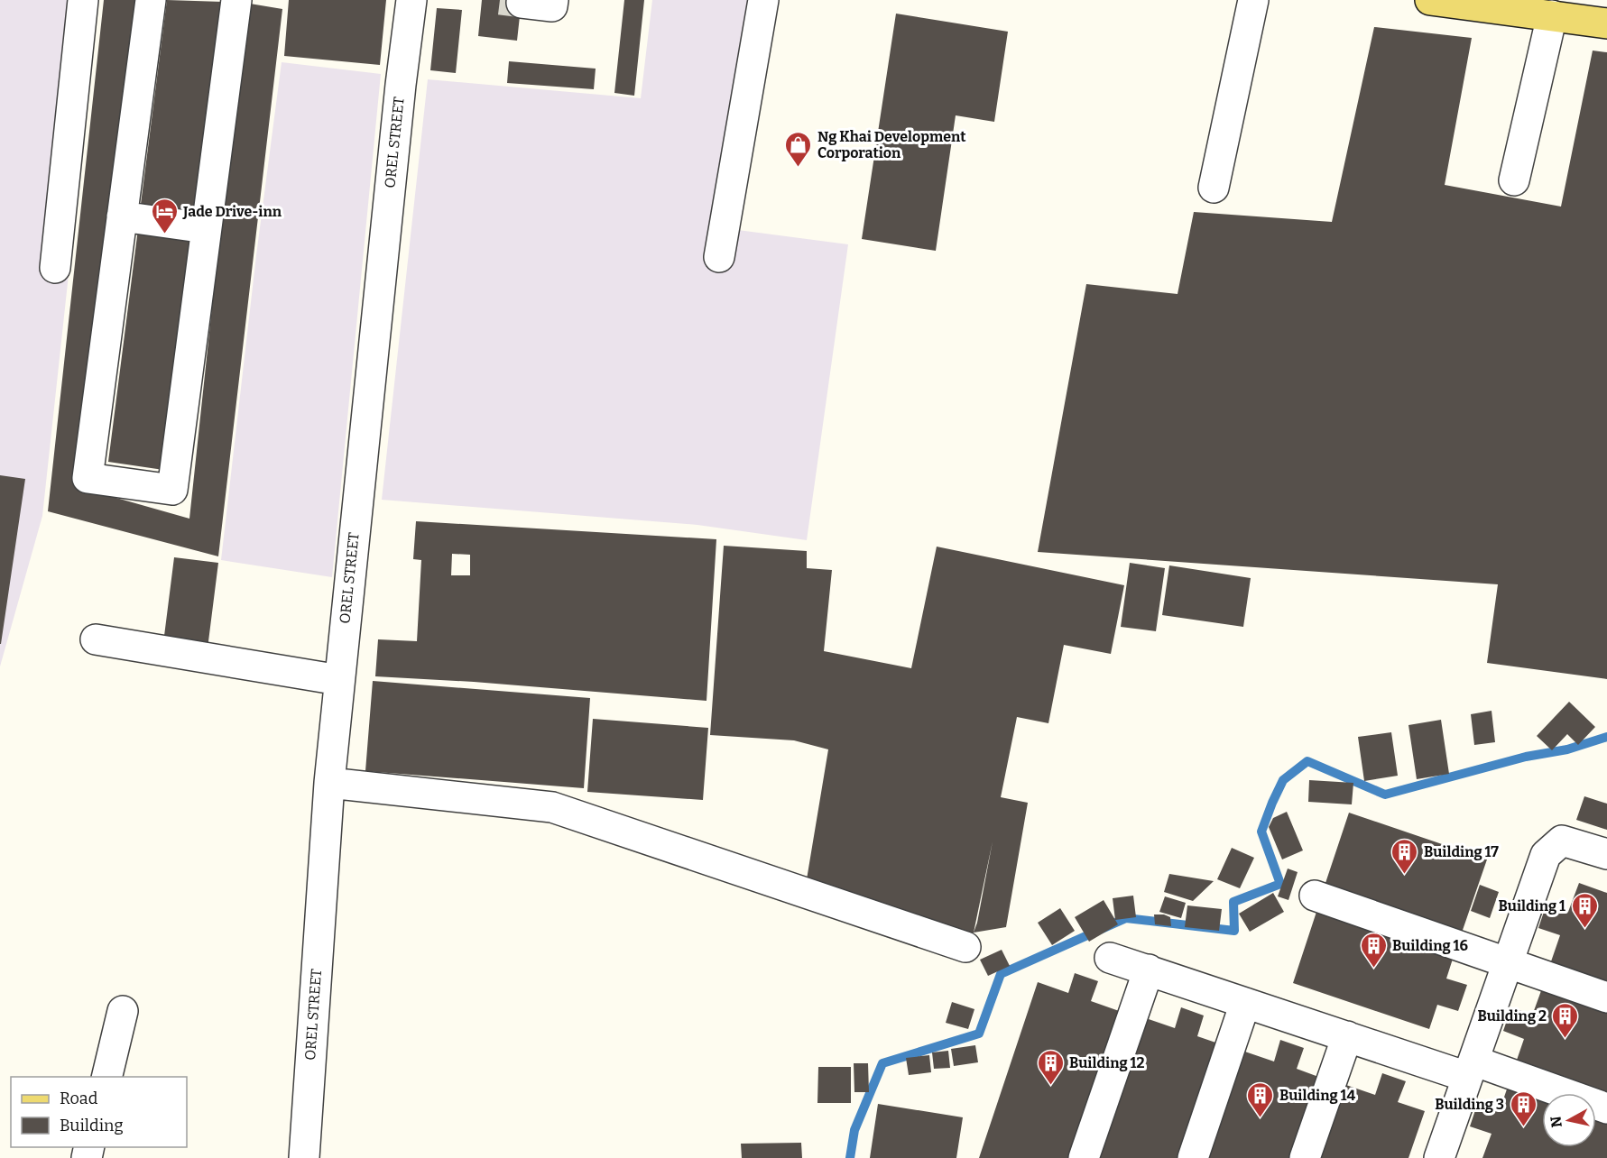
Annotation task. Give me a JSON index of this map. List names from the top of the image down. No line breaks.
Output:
{"streets":{"street":["OREL STREET"]},"places":{"shop":["Ng Khai Development Corporation"],"hotel":["Jade Drive-inn"],"building":["Building 17","Building 1","Building 16","Building 2","Building 12","Building 14","Building 3"]},"legend":["Road","Building"],"north":"left"}
